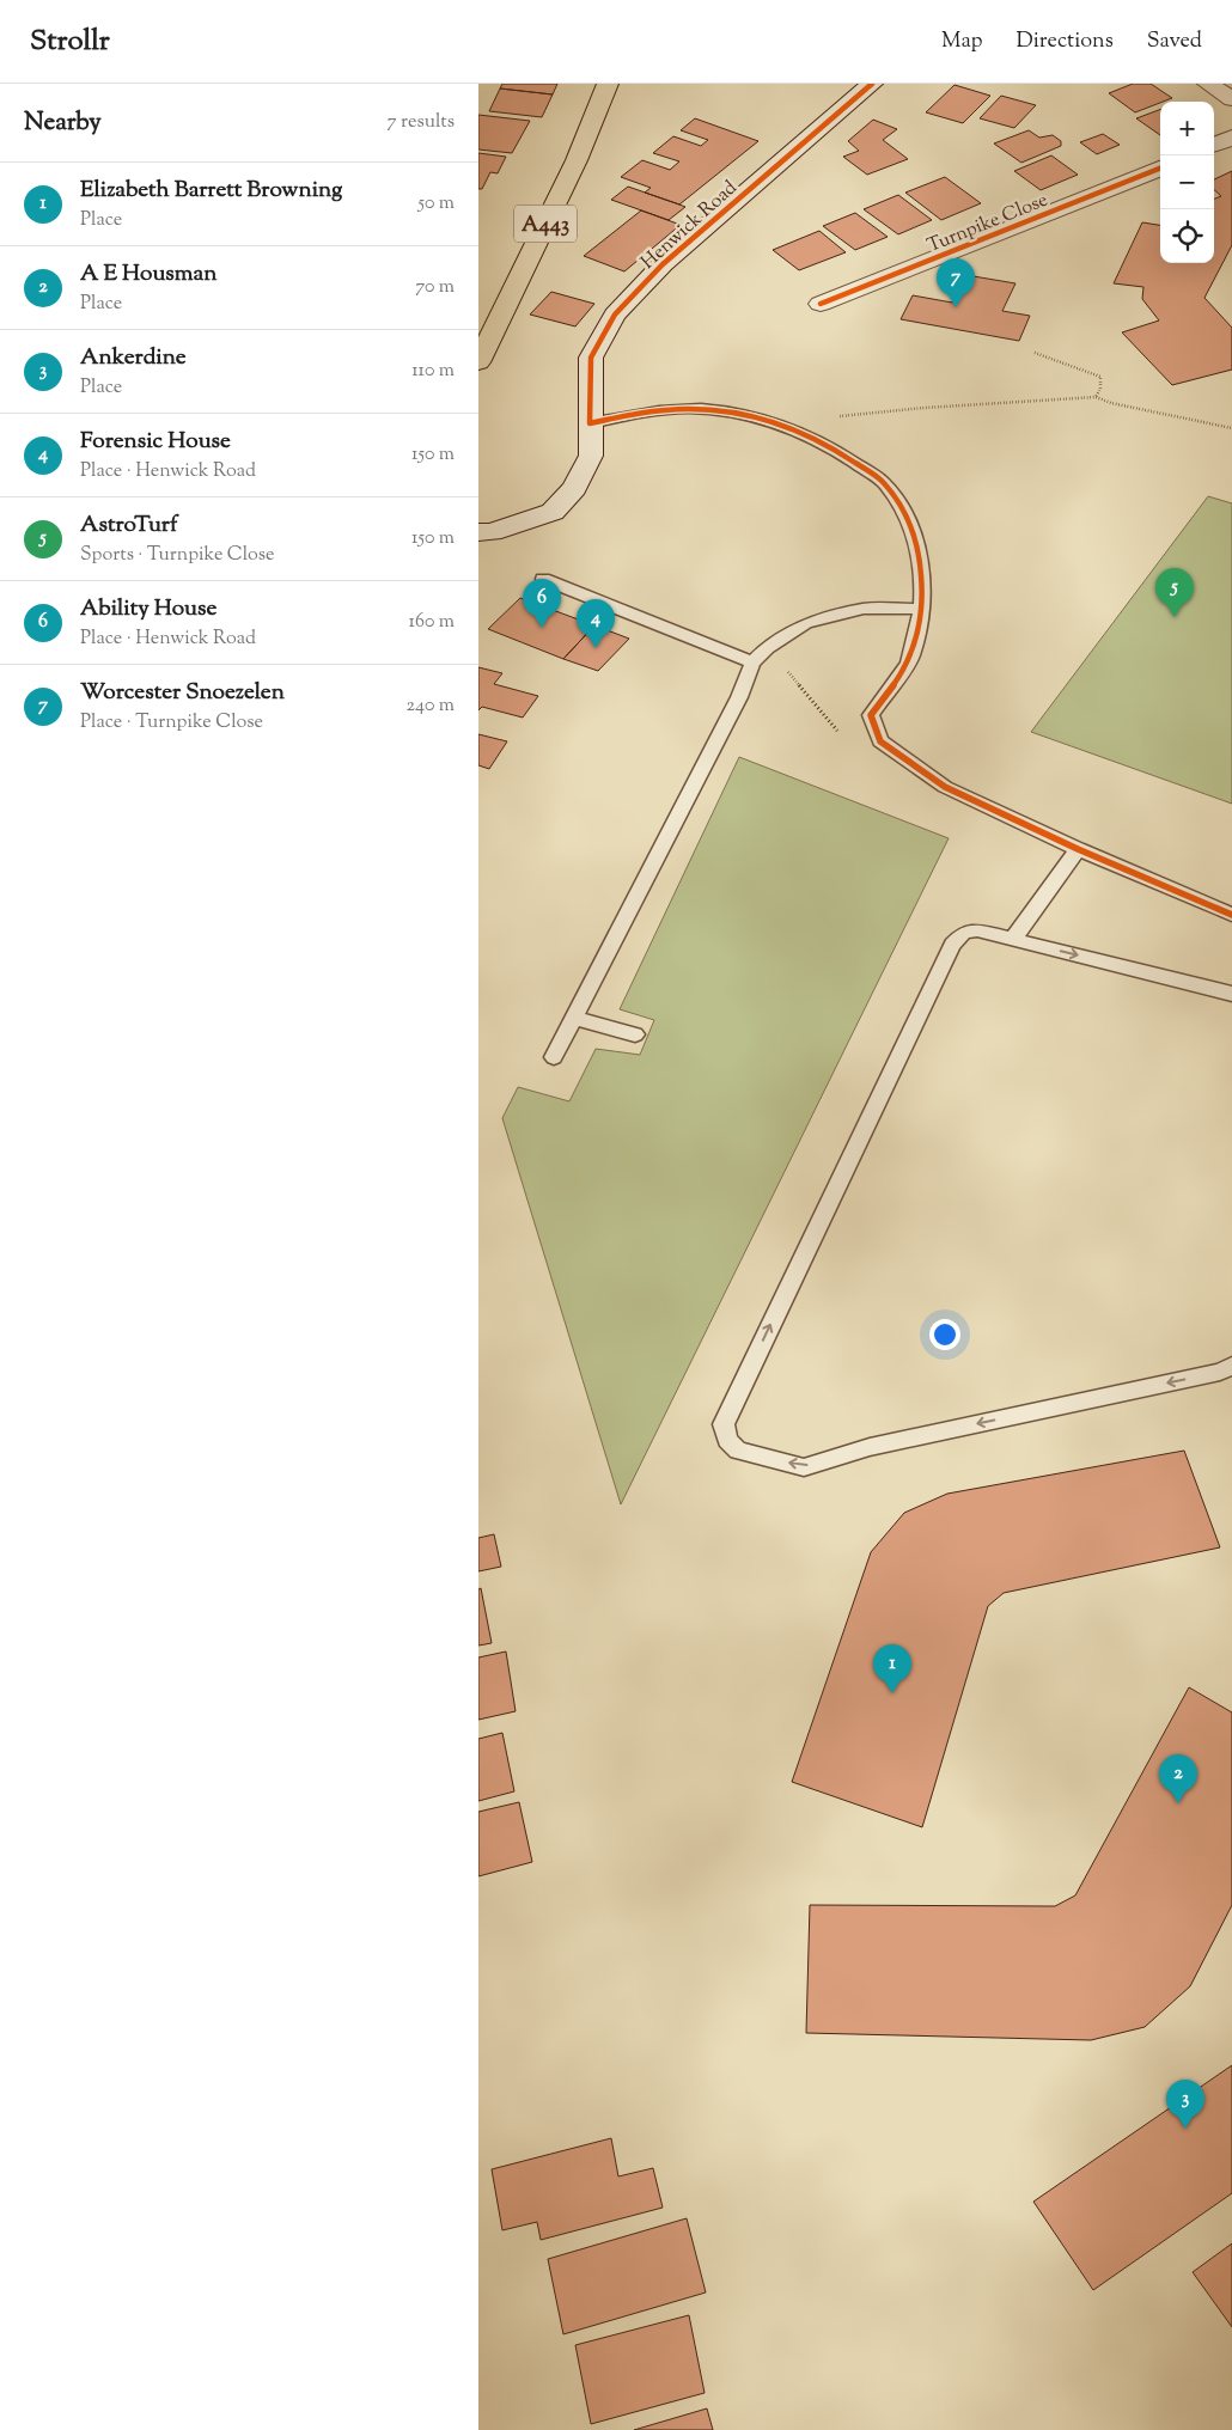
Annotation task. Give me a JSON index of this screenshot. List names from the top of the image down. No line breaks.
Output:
{"streets":{"main road":["Turnpike Close","A443","Henwick Road"]},"page":{"header":"Strollr","nav":["Map","Directions","Saved"],"heading":["Nearby","7 results"],"map_buttons":["+","−"],"list":[{"mark":"1","name":"Elizabeth Barrett Browning","note":"Place","value":"50 m"},{"mark":"2","name":"A E Housman","note":"Place","value":"70 m"},{"mark":"3","name":"Ankerdine","note":"Place","value":"110 m"},{"mark":"4","name":"Forensic House","note":"Place · Henwick Road","value":"150 m"},{"mark":"5","name":"AstroTurf","note":"Sports · Turnpike Close","value":"150 m"},{"mark":"6","name":"Ability House","note":"Place · Henwick Road","value":"160 m"},{"mark":"7","name":"Worcester Snoezelen","note":"Place · Turnpike Close","value":"240 m"}],"pins":["7","5","6","4","1","2","3"]}}
